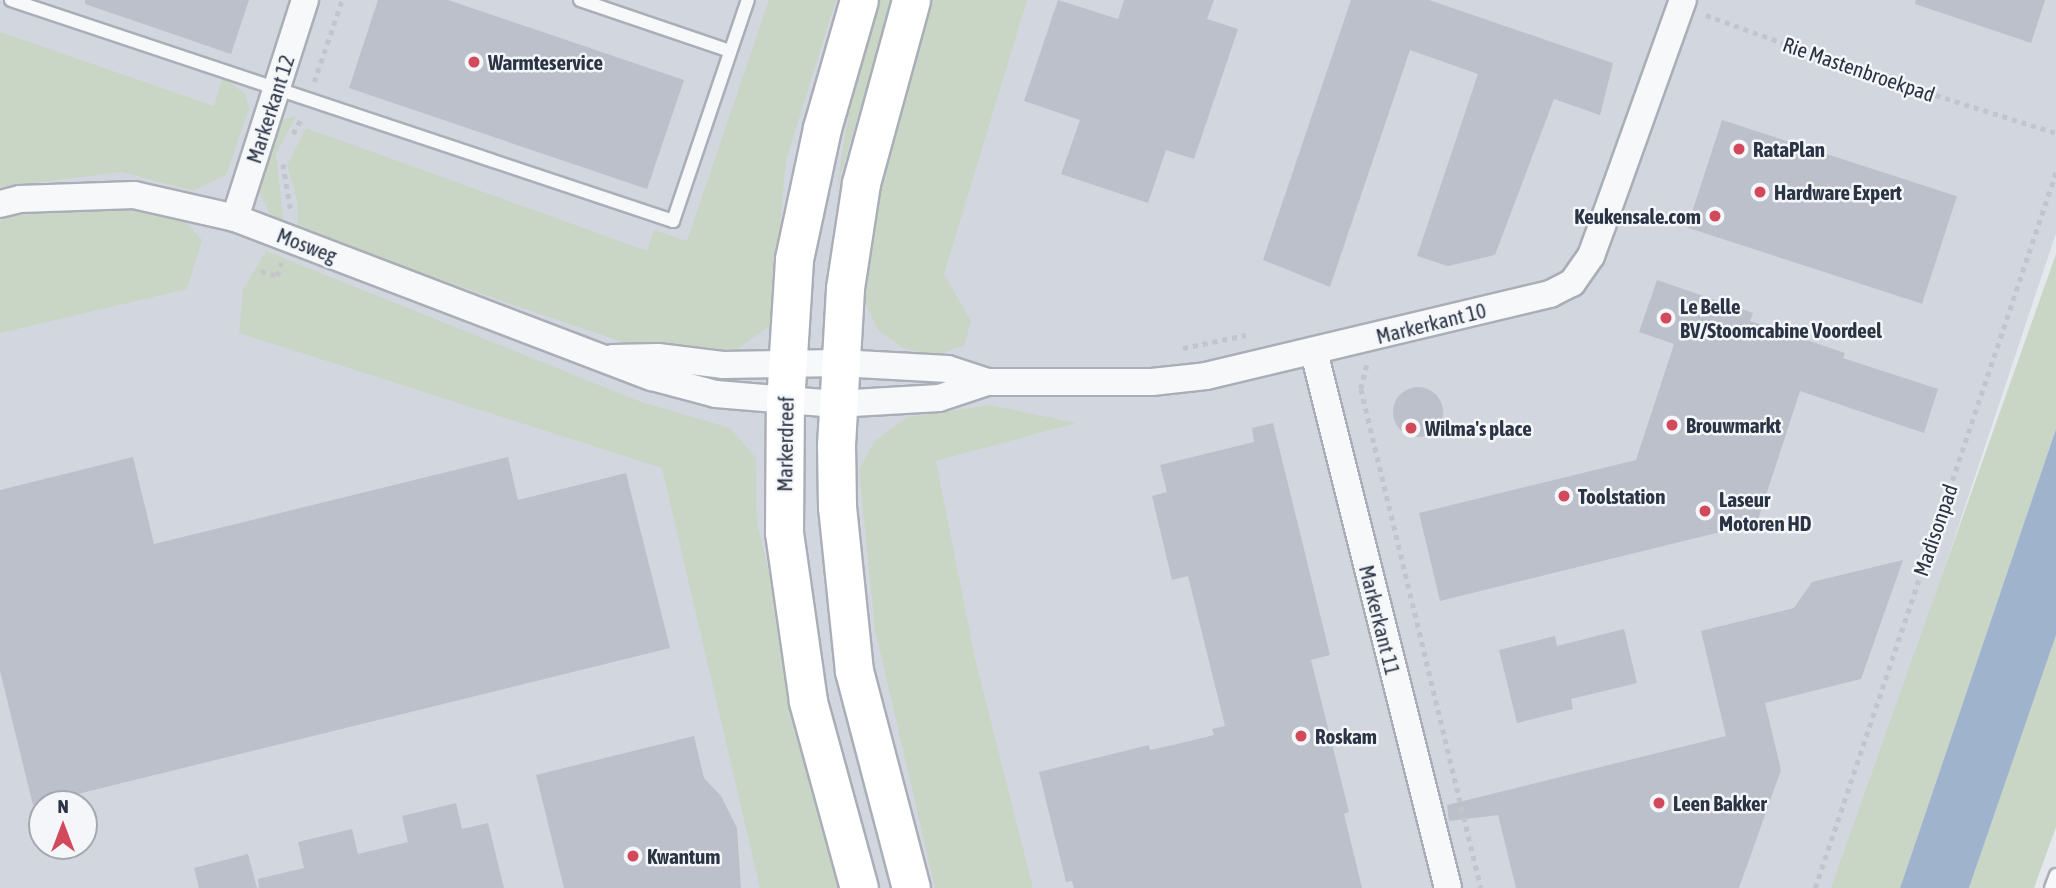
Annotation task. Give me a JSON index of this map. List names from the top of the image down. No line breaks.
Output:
{"streets":{"main road":["Markerdreef"],"street":["Markerkant 12","Mosweg","Markerkant 10","Markerkant 11"],"path":["Rie Mastenbroekpad","Madisonpad"]},"crossings":[["Rie Mastenbroekpad","Markerkant 10"],["Markerkant 12","Mosweg"],["Mosweg","Markerkant 10"],["Mosweg","Markerdreef"],["Markerkant 10","Markerkant 11"]],"places":["Warmteservice","RataPlan","Hardware Expert","Keukensale.com","Le Belle BV/Stoomcabine Voordeel","Brouwmarkt","Wilma's place","Toolstation","Laseur Motoren HD","Roskam","Leen Bakker","Kwantum"],"north":"top"}
